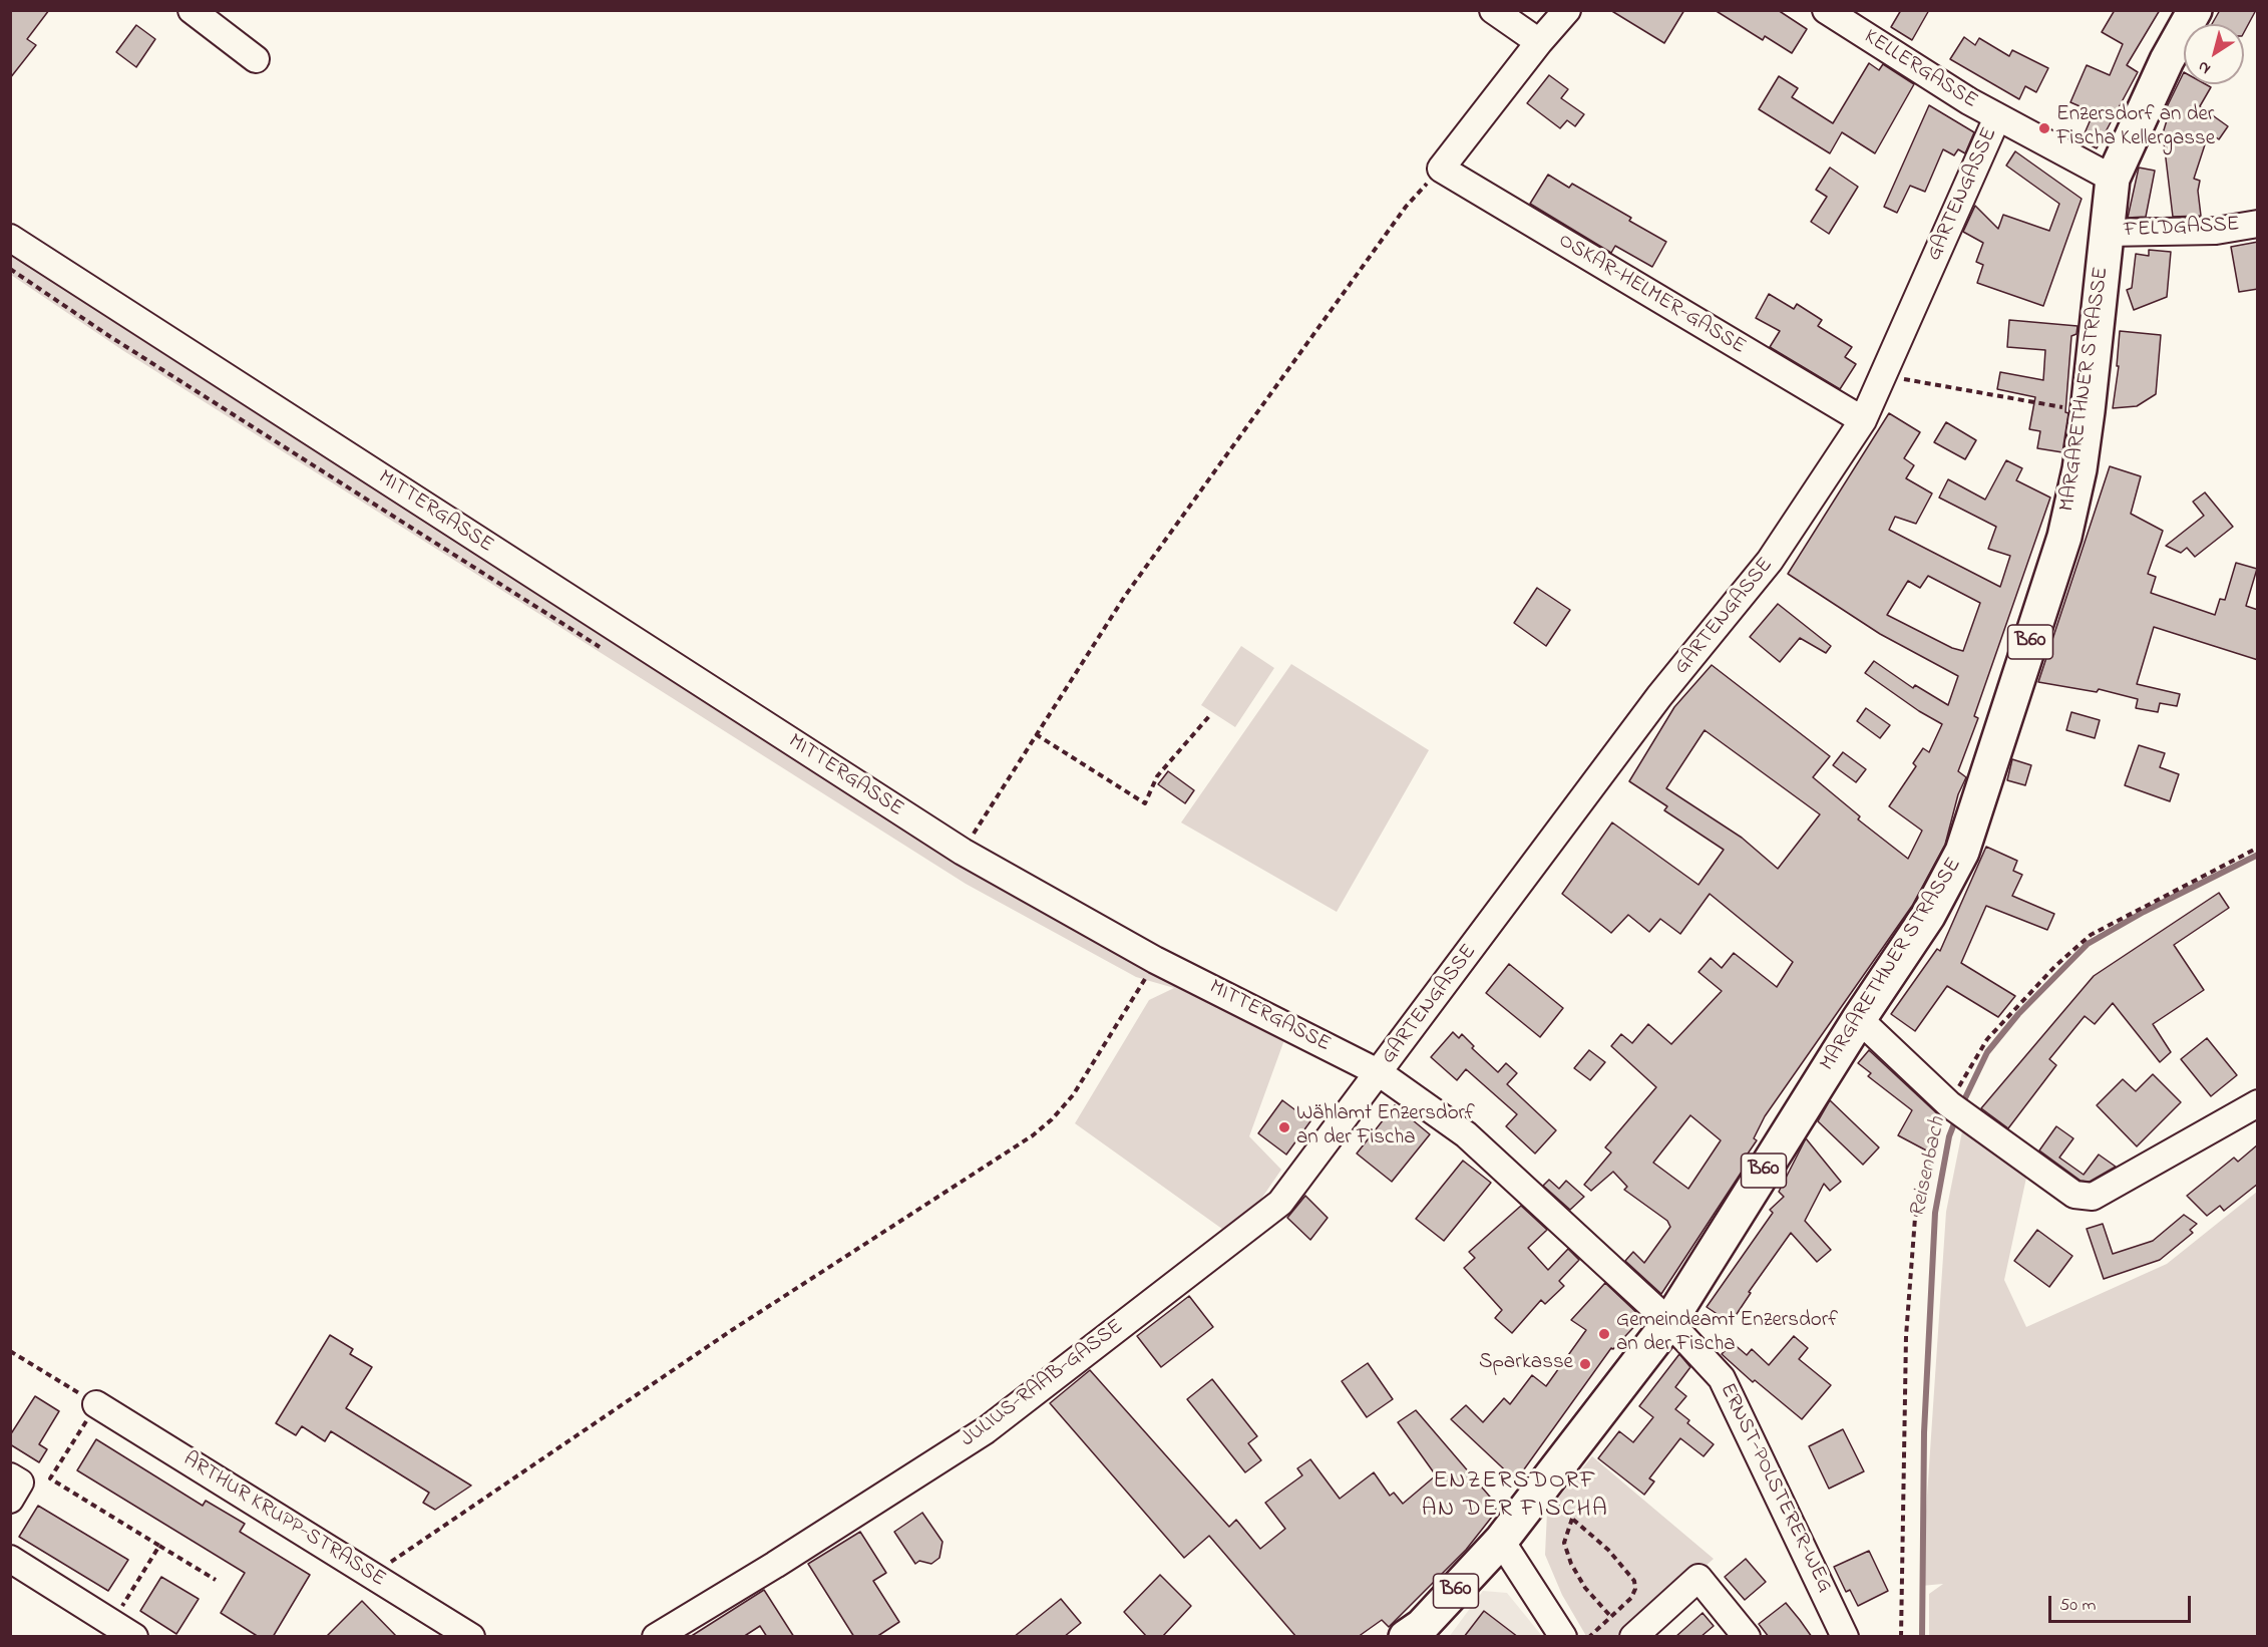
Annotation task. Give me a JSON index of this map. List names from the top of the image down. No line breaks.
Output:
{"streets":{"main road":["MARGARETHNER STRASSE","B60"],"street":["KELLERGASSE","GARTENGASSE","FELDGASSE","OSKAR-HELMER-GASSE","MITTERGASSE","JULIUS-RAAB-GASSE","ERNST-POLSTERER-WEG","ARTHUR KRUPP-STRASSE"]},"crossings":[["KELLERGASSE","GARTENGASSE"],["KELLERGASSE","MARGARETHNER STRASSE"],["GARTENGASSE","OSKAR-HELMER-GASSE"],["GARTENGASSE","MITTERGASSE"],["GARTENGASSE","JULIUS-RAAB-GASSE"],["FELDGASSE","MARGARETHNER STRASSE"],["MARGARETHNER STRASSE","MITTERGASSE"],["MARGARETHNER STRASSE","ERNST-POLSTERER-WEG"],["MITTERGASSE","JULIUS-RAAB-GASSE"],["MITTERGASSE","ERNST-POLSTERER-WEG"]],"districts":["ENZERSDORF AN DER FISCHA"],"water":["Reisenbach"],"places":["Enzersdorf an der Fischa Kellergasse","Wählamt Enzersdorf an der Fischa","Gemeindeamt Enzersdorf an der Fischa","Sparkasse"],"scale_bar":"50 m","north":"bottom left"}
